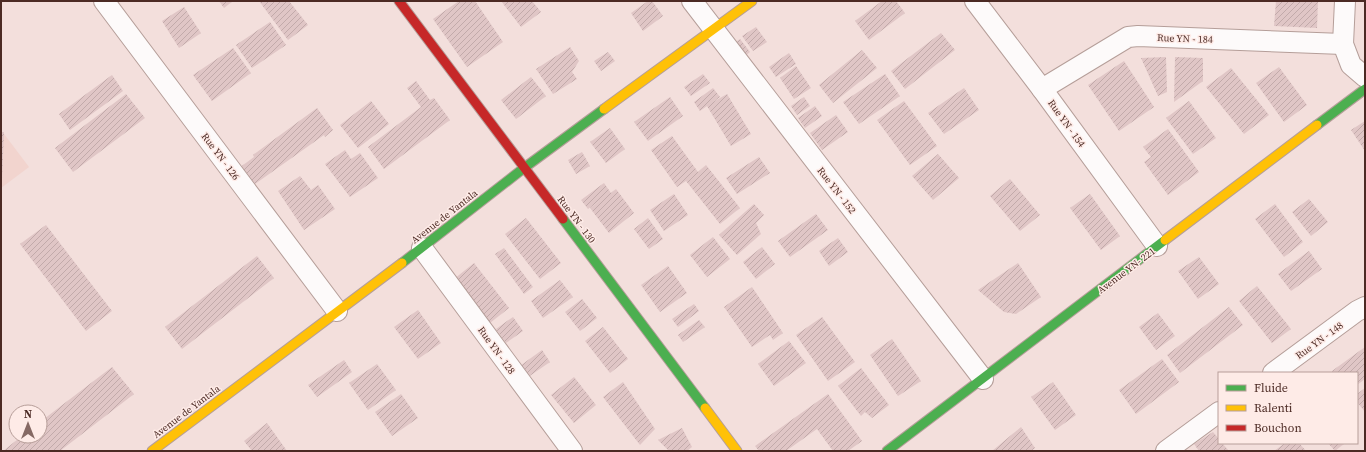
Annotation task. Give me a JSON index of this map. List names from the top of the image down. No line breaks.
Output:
{"streets":{"street":["Rue YN - 184","Rue YN - 154","Rue YN - 126","Rue YN - 152","Avenue de Yantala","Rue YN - 130","Avenue YN- 221","Rue YN - 148","Rue YN - 128"]},"crossings":[["Rue YN - 184","Rue YN - 154"],["Rue YN - 154","Avenue YN- 221"],["Rue YN - 126","Avenue de Yantala"],["Rue YN - 152","Avenue de Yantala"],["Rue YN - 152","Avenue YN- 221"],["Avenue de Yantala","Rue YN - 130"],["Avenue de Yantala","Rue YN - 128"]],"legend":["Fluide","Ralenti","Bouchon"],"north":"top"}
